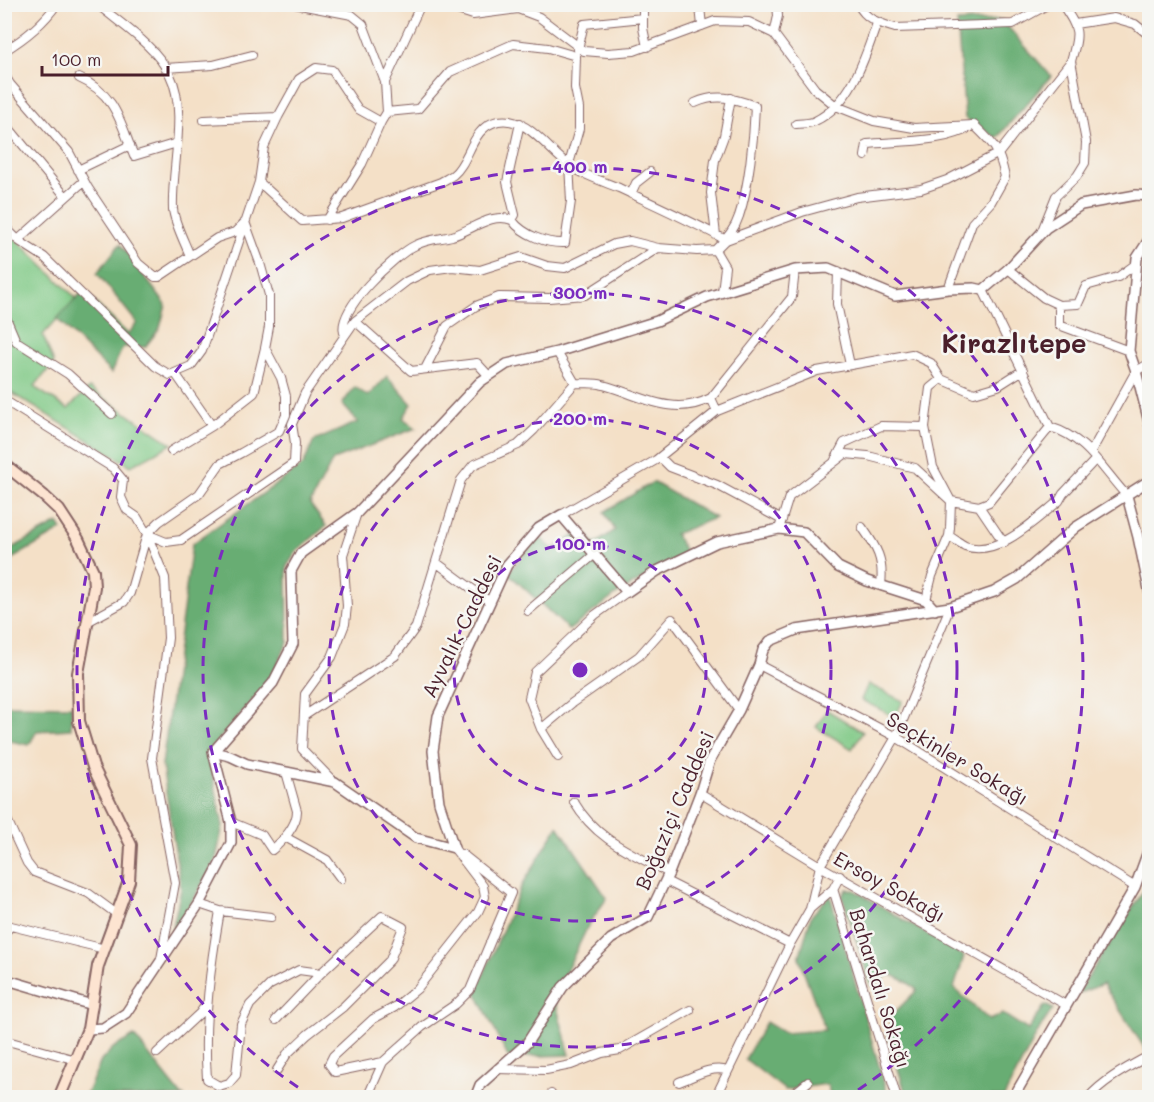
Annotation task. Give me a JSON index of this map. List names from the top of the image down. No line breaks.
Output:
{"streets":{"street":["Ayvalık Caddesi","Seçkinler Sokağı","Boğaziçi Caddesi","Ersoy Sokağı","Bahardalı Sokağı"]},"crossings":[["Seçkinler Sokağı","Boğaziçi Caddesi"],["Boğaziçi Caddesi","Ersoy Sokağı"]],"districts":["Kirazlıtepe"],"scale_bar":"100 m","rings":["400 m","300 m","200 m","100 m"]}
